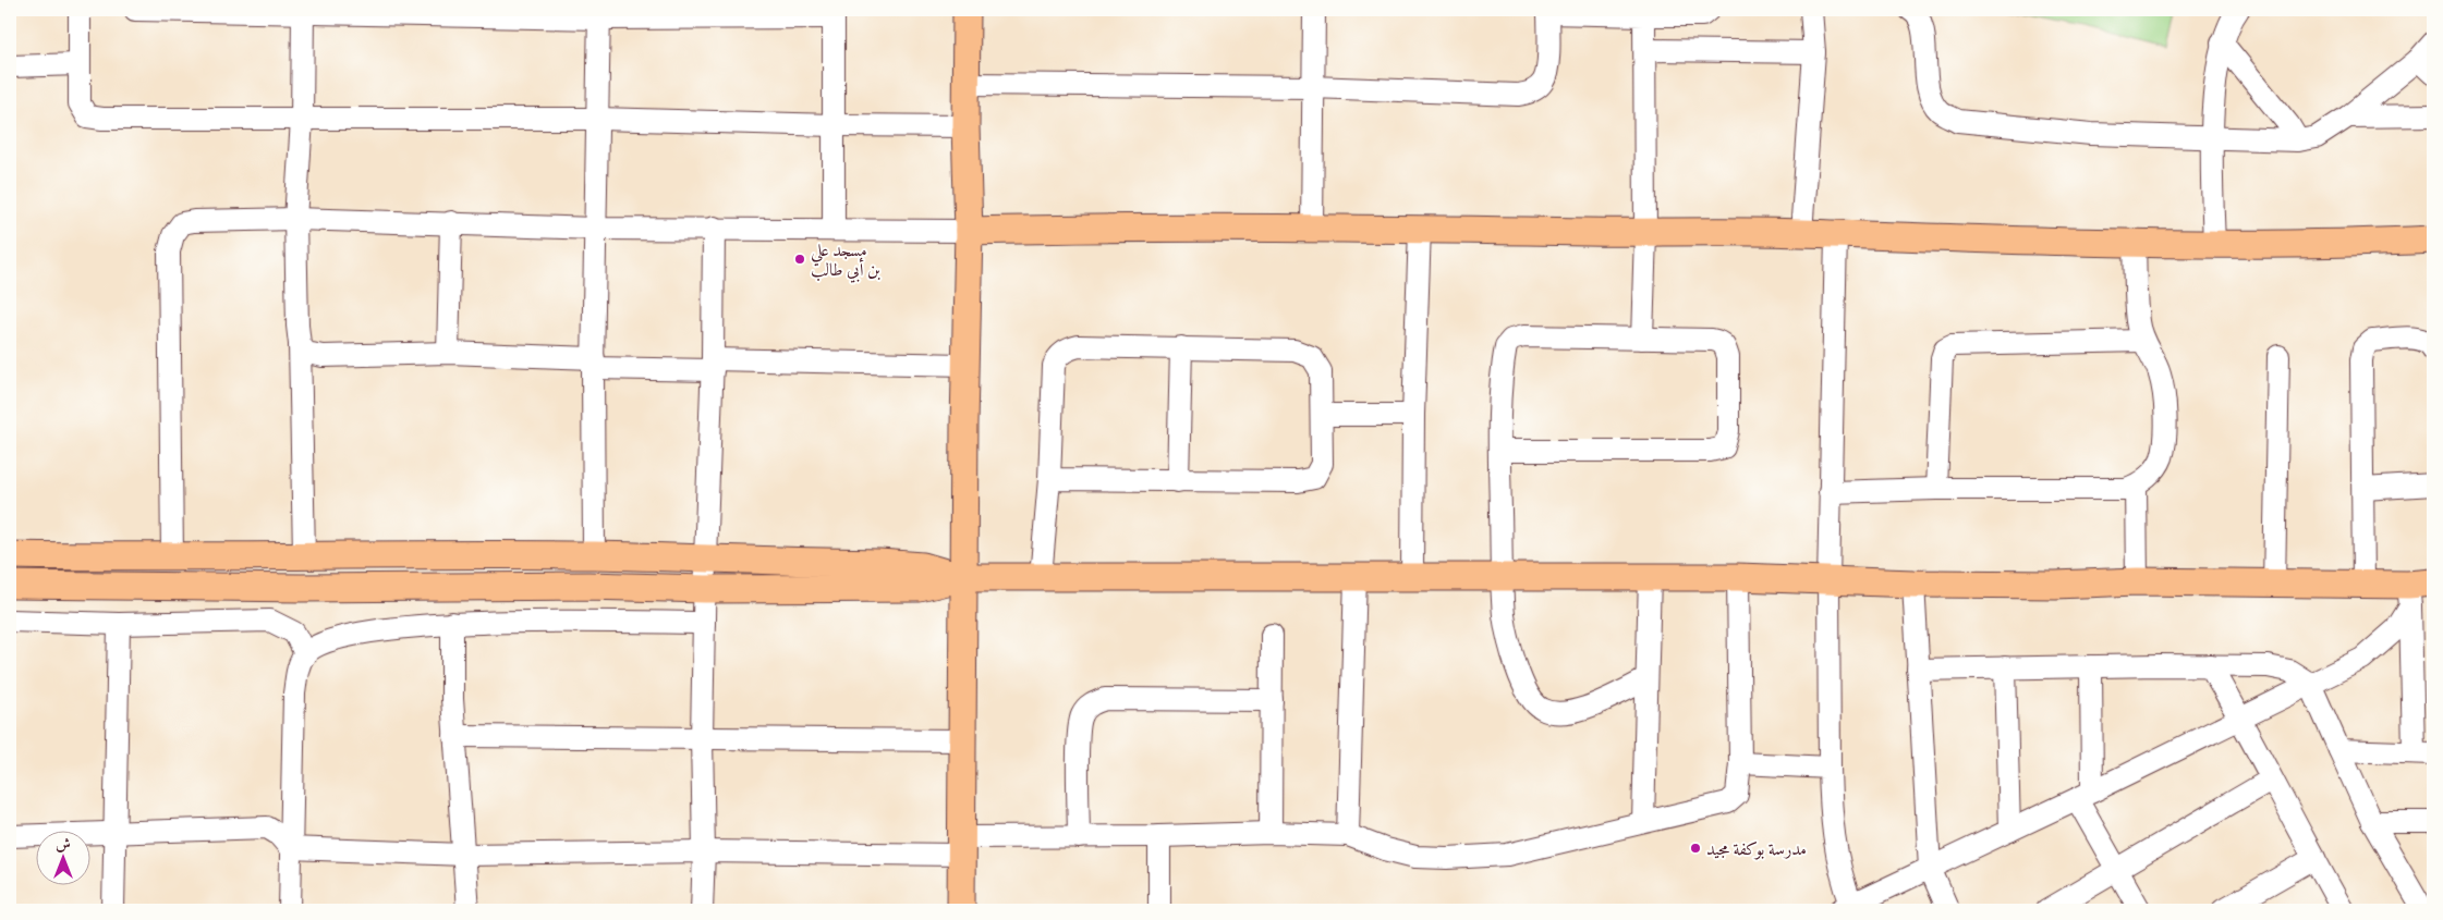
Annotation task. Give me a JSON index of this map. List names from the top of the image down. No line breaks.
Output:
{"places":["مسجد علي بن أبي طالب","مدرسة بوكفة مجيد"],"north":"top"}
